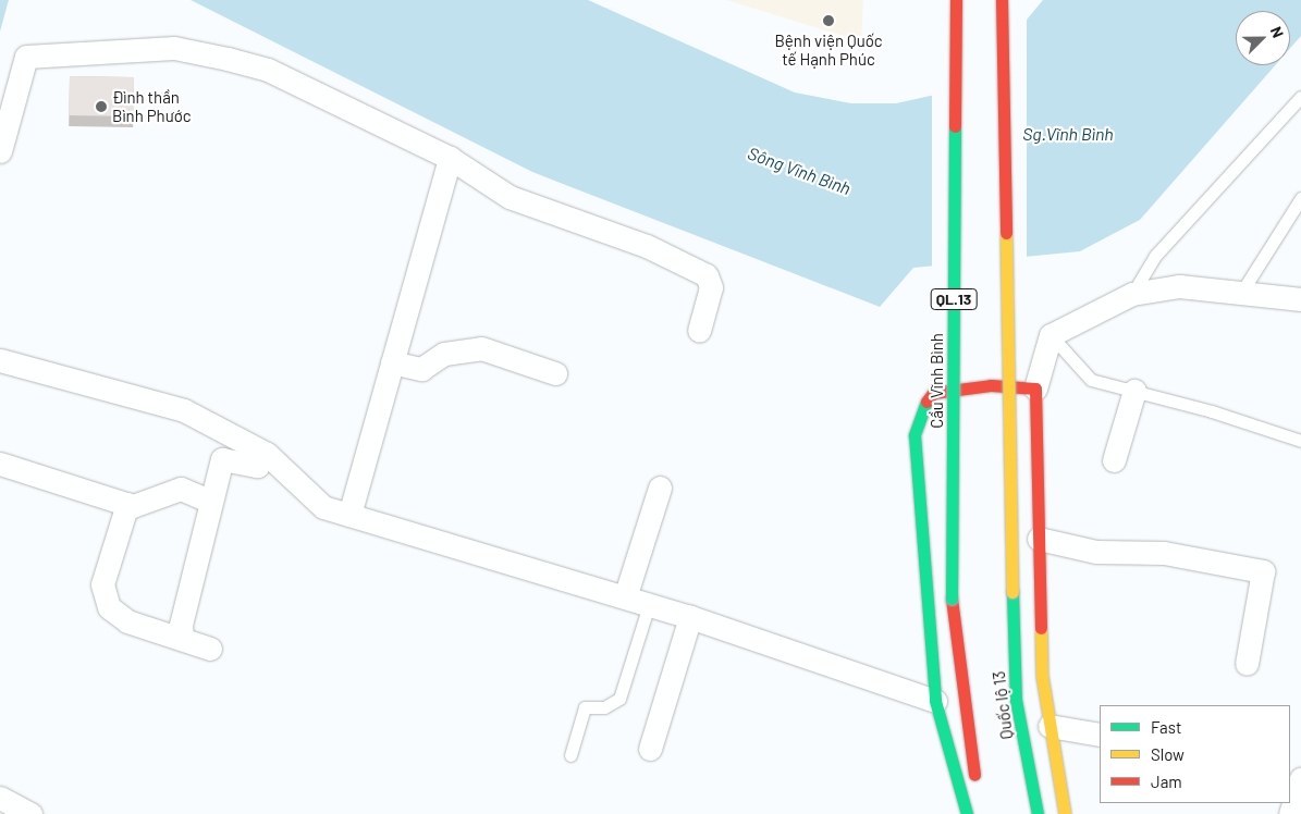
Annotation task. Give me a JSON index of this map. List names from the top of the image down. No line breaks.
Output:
{"streets":{"highway":["QL.13","Cầu Vĩnh Bình","Quốc lộ 13"]},"water":["Sg.Vĩnh Bình","Sông Vĩnh Bình"],"places":["Bệnh viện Quốc tế Hạnh Phúc","Đình thần Bình Phước"],"legend":["Fast","Slow","Jam"],"north":"top right"}
